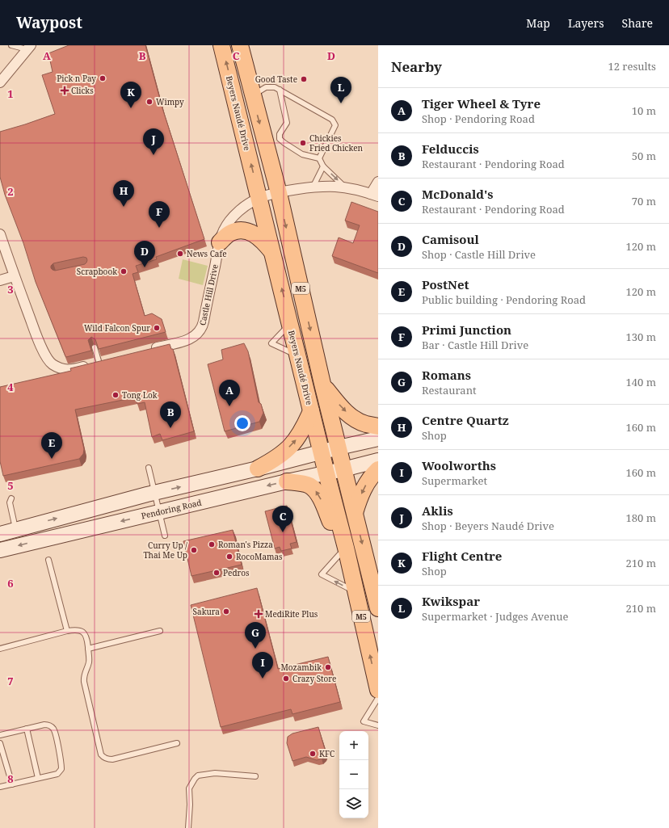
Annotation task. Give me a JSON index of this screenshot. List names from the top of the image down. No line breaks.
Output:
{"streets":{"main road":["Beyers Naudé Drive","M5","Pendoring Road"],"street":["Castle Hill Drive"]},"crossings":[["Beyers Naudé Drive","Castle Hill Drive"],["Beyers Naudé Drive","Pendoring Road"],["M5","Castle Hill Drive"],["M5","Pendoring Road"]],"places":{"other":["Pick n Pay","Good Taste","Wimpy","Chickies Fried Chicken","News Cafe","Scrapbook","Wild Falcon Spur","Tong Lok","Roman's Pizza","Curry Up / Thai Me Up","RocoMamas","Pedros","Sakura","Mozambik","Crazy Store","KFC"],"health":["Clicks","MediRite Plus"]},"page":{"header":"Waypost","nav":["Map","Layers","Share"],"heading":["Nearby","12 results"],"pins":["L","K","J","H","F","D","A","B","E","C","G","I"],"list":[{"mark":"A","name":"Tiger Wheel & Tyre","note":"Shop · Pendoring Road","value":"10 m"},{"mark":"B","name":"Felduccis","note":"Restaurant · Pendoring Road","value":"50 m"},{"mark":"C","name":"McDonald's","note":"Restaurant · Pendoring Road","value":"70 m"},{"mark":"D","name":"Camisoul","note":"Shop · Castle Hill Drive","value":"120 m"},{"mark":"E","name":"PostNet","note":"Public building · Pendoring Road","value":"120 m"},{"mark":"F","name":"Primi Junction","note":"Bar · Castle Hill Drive","value":"130 m"},{"mark":"G","name":"Romans","note":"Restaurant","value":"140 m"},{"mark":"H","name":"Centre Quartz","note":"Shop","value":"160 m"},{"mark":"I","name":"Woolworths","note":"Supermarket","value":"160 m"},{"mark":"J","name":"Aklis","note":"Shop · Beyers Naudé Drive","value":"180 m"},{"mark":"K","name":"Flight Centre","note":"Shop","value":"210 m"},{"mark":"L","name":"Kwikspar","note":"Supermarket · Judges Avenue","value":"210 m"}],"map_buttons":["+","−"]},"grid":{"columns":["A","B","C","D"],"rows":["1","2","3","4","5","6","7","8"]}}
